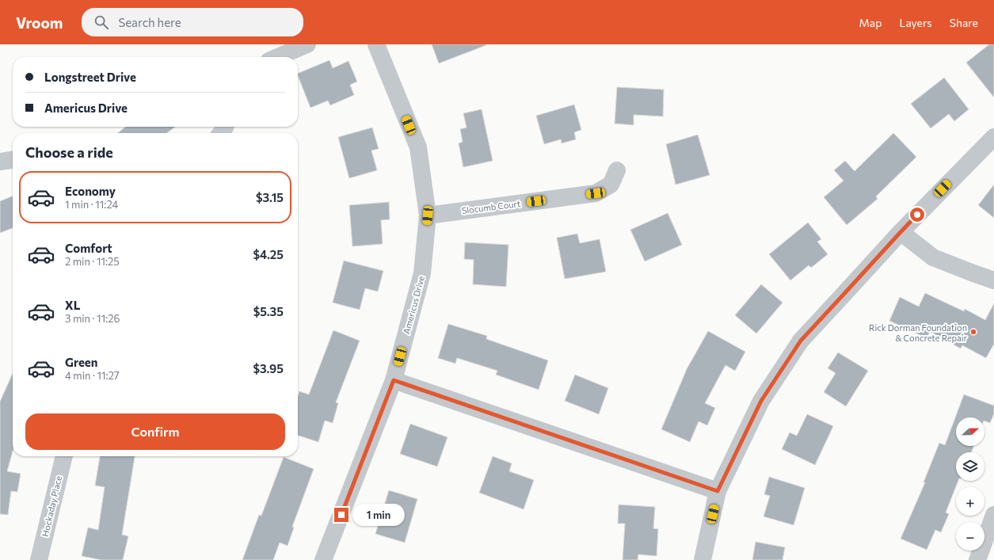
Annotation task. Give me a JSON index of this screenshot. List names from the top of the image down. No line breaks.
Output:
{"streets":{"street":["Slocumb Court","Americus Drive","Hockaday Place"]},"crossings":[["Slocumb Court","Americus Drive"]],"places":["Rick Dorman Foundation & Concrete Repair"],"north":"right","page":{"header":"Vroom","search":"Search here","nav":["Map","Layers","Share"],"banner":["Longstreet Drive","Americus Drive"],"heading":"Choose a ride","list":[{"name":"Economy","note":"1 min · 11:24","value":"$3.15"},{"name":"Comfort","note":"2 min · 11:25","value":"$4.25"},{"name":"XL","note":"3 min · 11:26","value":"$5.35"},{"name":"Green","note":"4 min · 11:27","value":"$3.95"}],"buttons":"Confirm","map_buttons":["+","−"],"bubble":"1 min"}}
